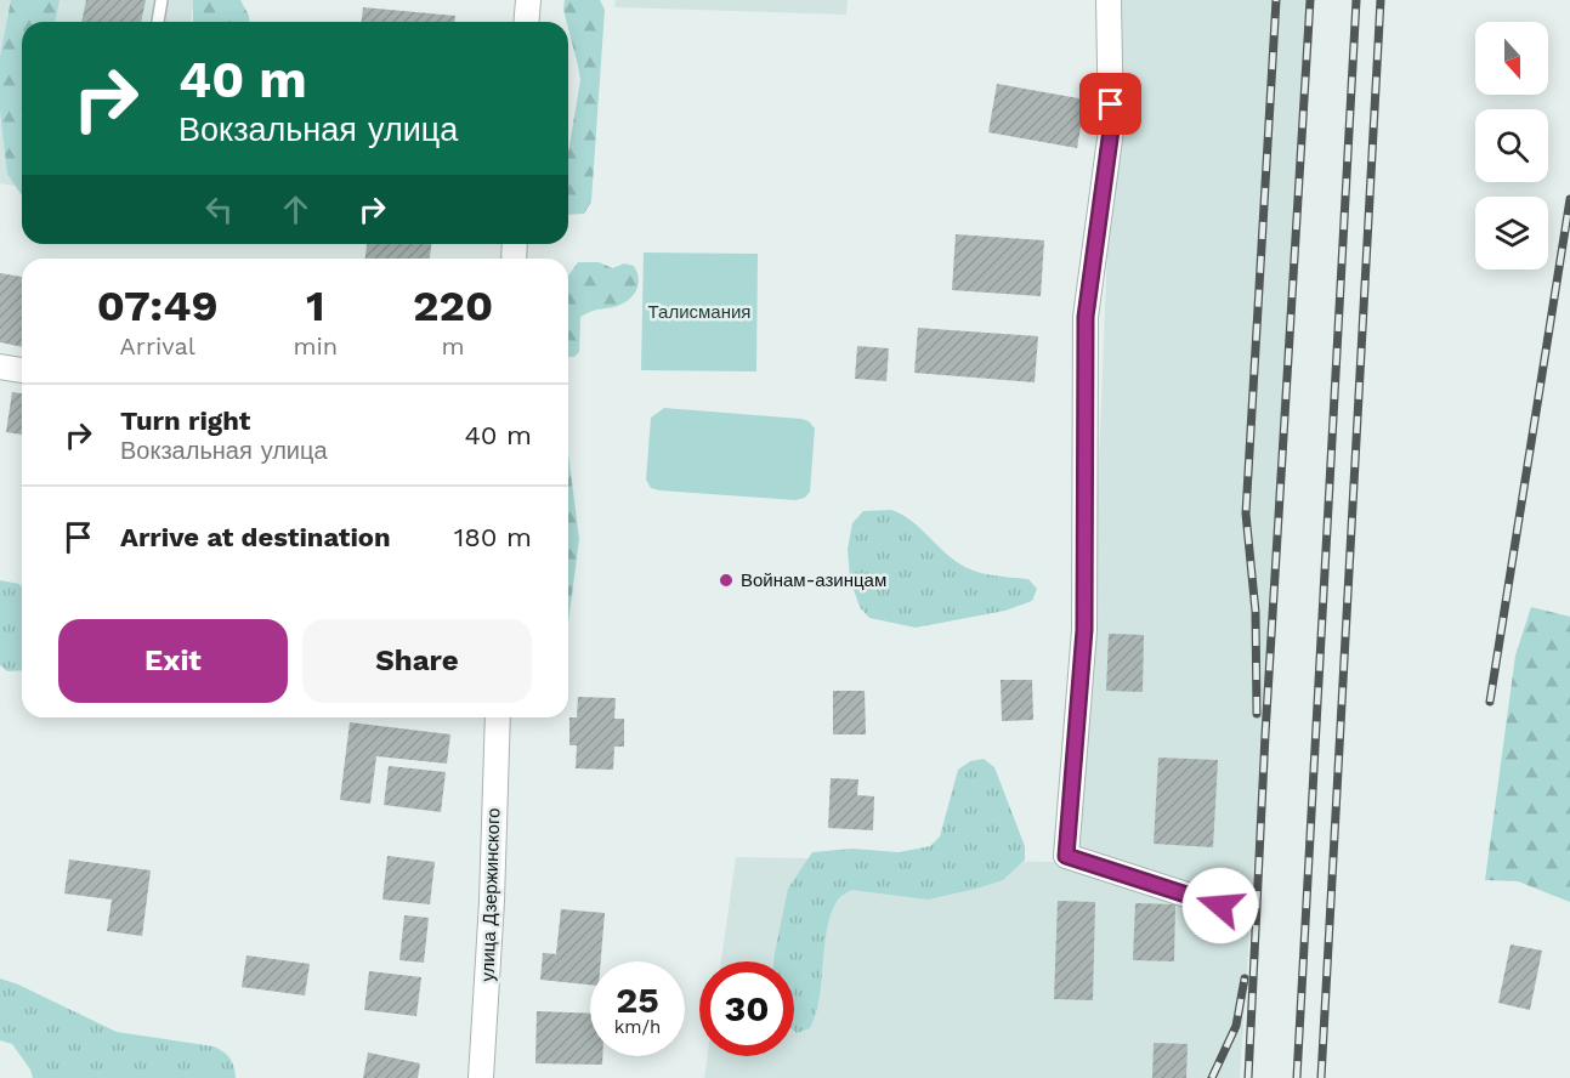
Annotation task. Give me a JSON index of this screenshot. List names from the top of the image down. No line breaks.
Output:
{"streets":{"street":["улица Дзержинского"]},"parks":["Талисмания"],"places":["Войнам-азинцам"],"north":"bottom","page":{"turn":["40 m","Вокзальная улица"],"eta":["07:49","Arrival","1","min","220","m"],"list":[{"name":"Turn right","note":"Вокзальная улица","value":"40 m"},{"name":"Arrive at destination","value":"180 m"}],"buttons":["Exit","Share"],"speed":"25 km/h","limit":"30"}}
